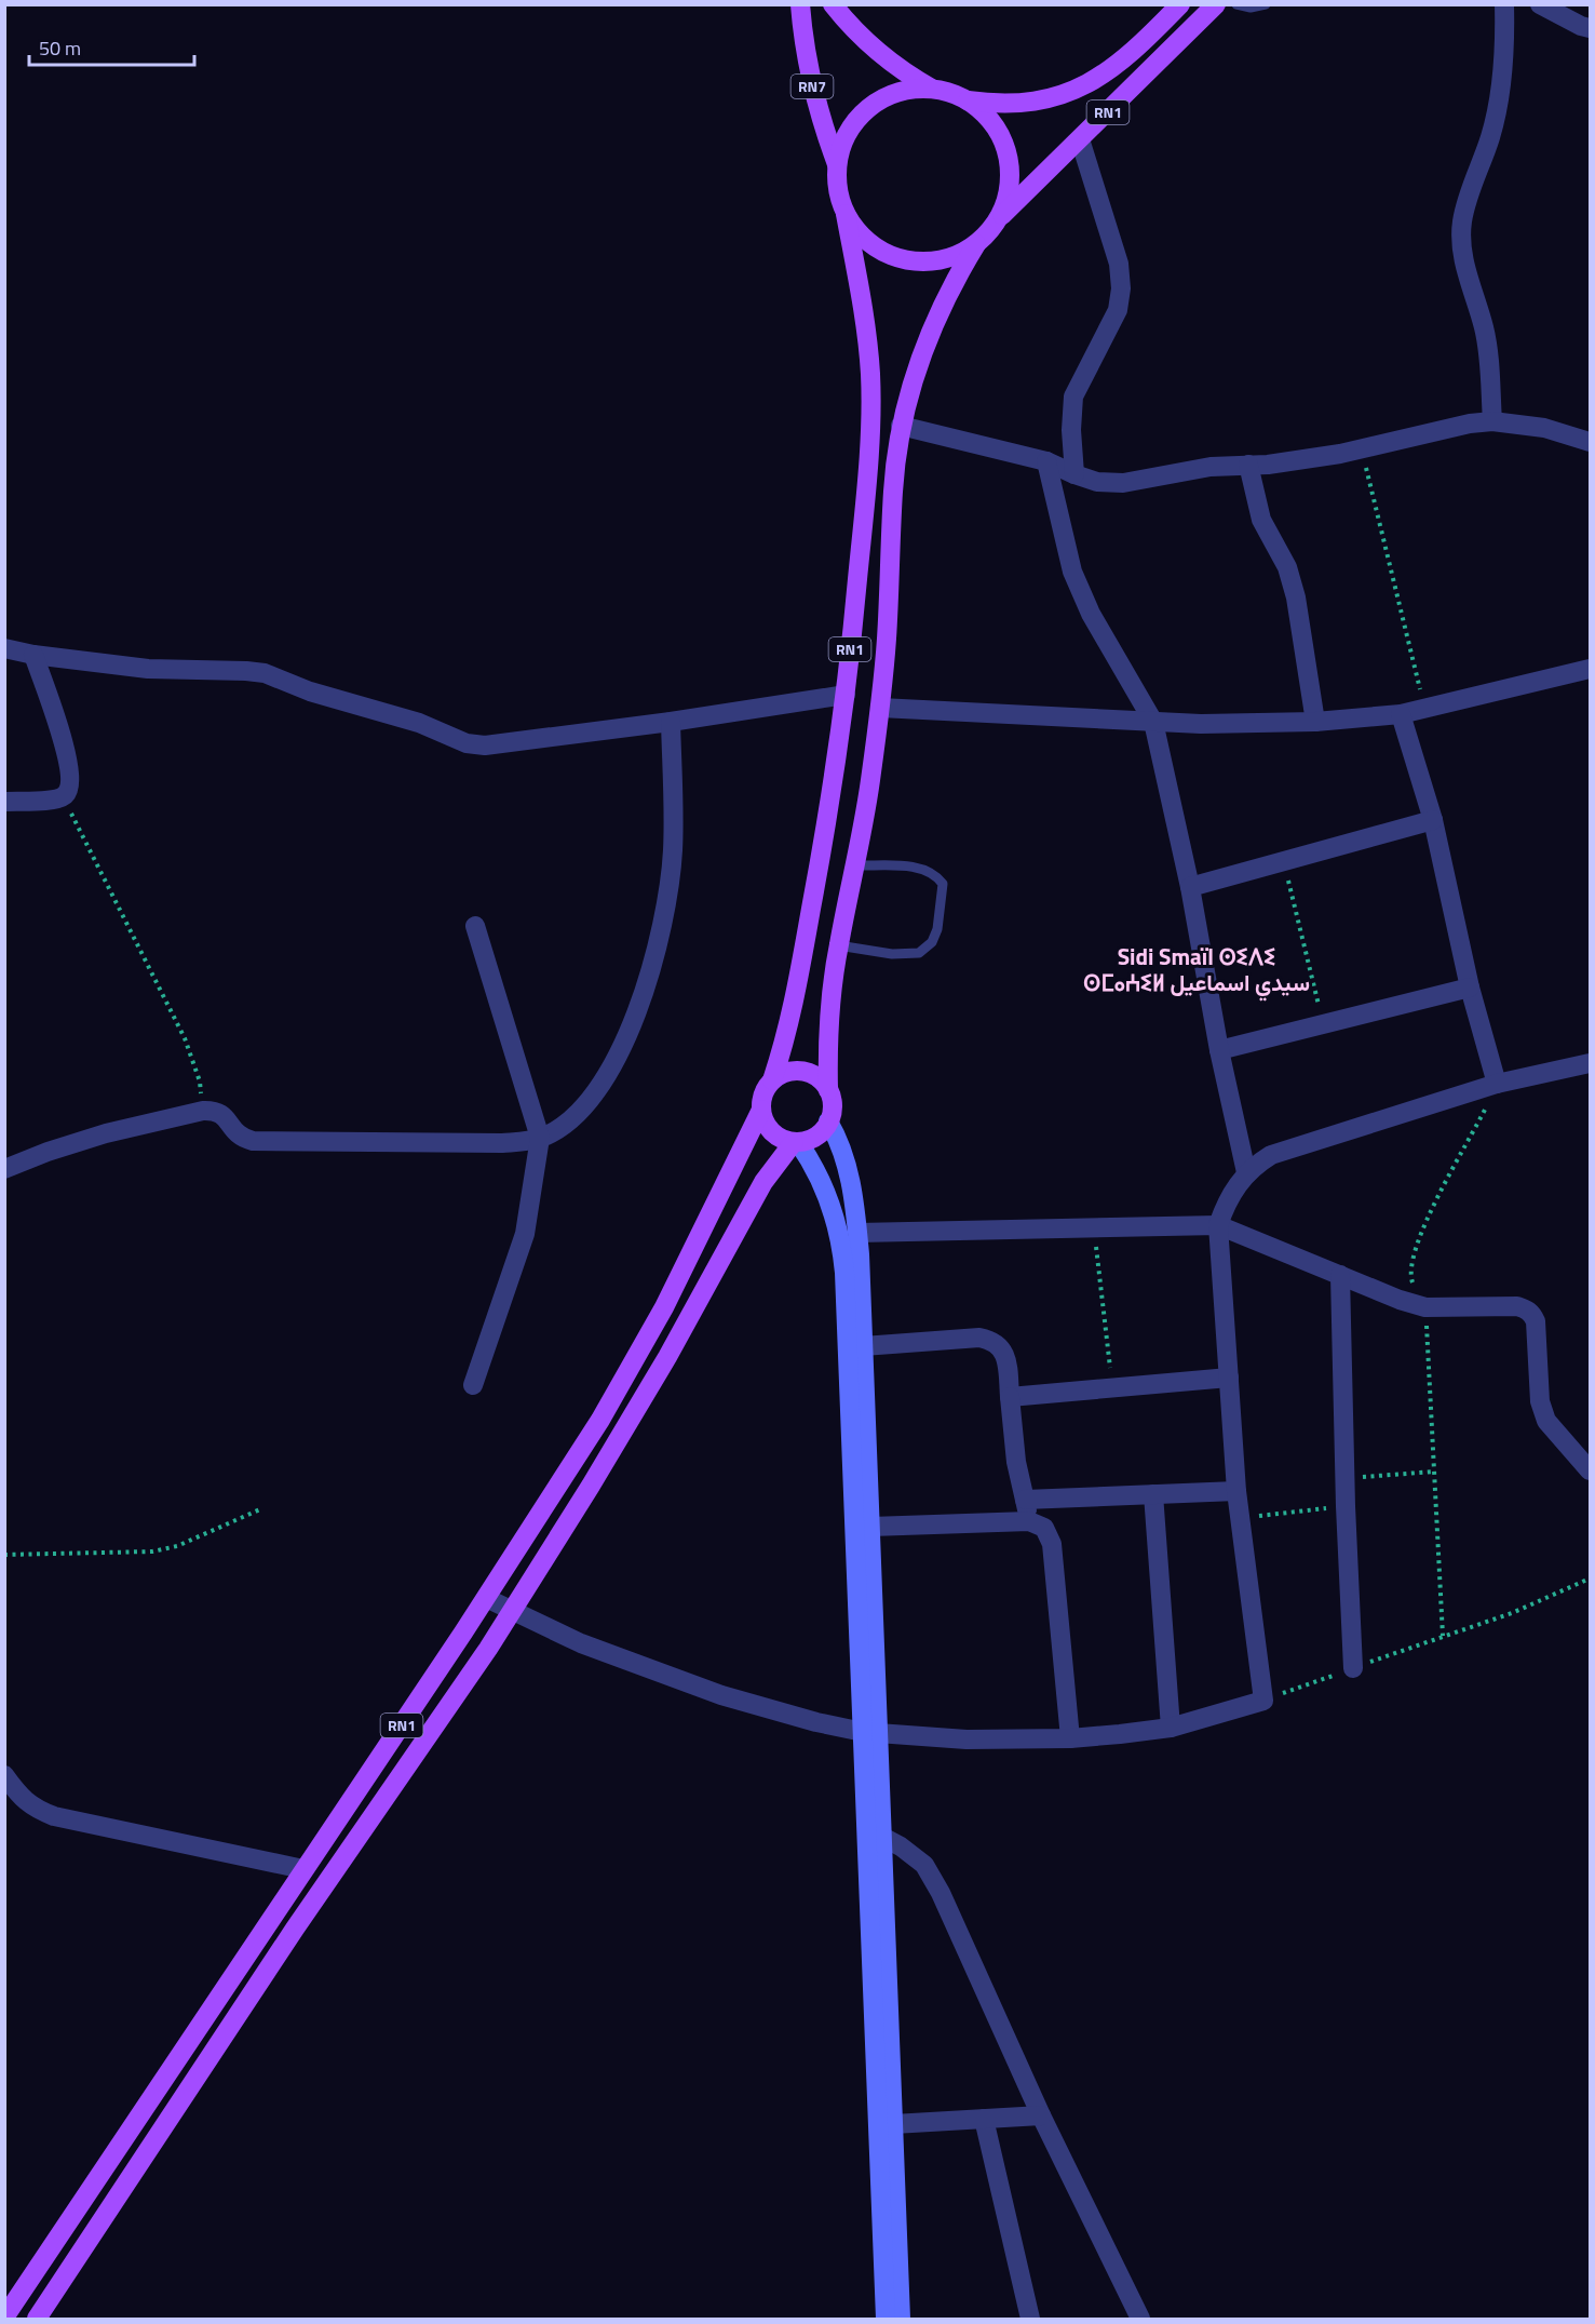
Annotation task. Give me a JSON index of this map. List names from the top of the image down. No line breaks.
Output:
{"streets":{"main road":["RN7","RN1"]},"crossings":[["RN7","RN1"]],"districts":["Sidi Smaïl ⵙⵉⴷⵉ ⵙⵎⴰⵄⵉⵍ سيدي اسماعيل"],"scale_bar":"50 m"}
